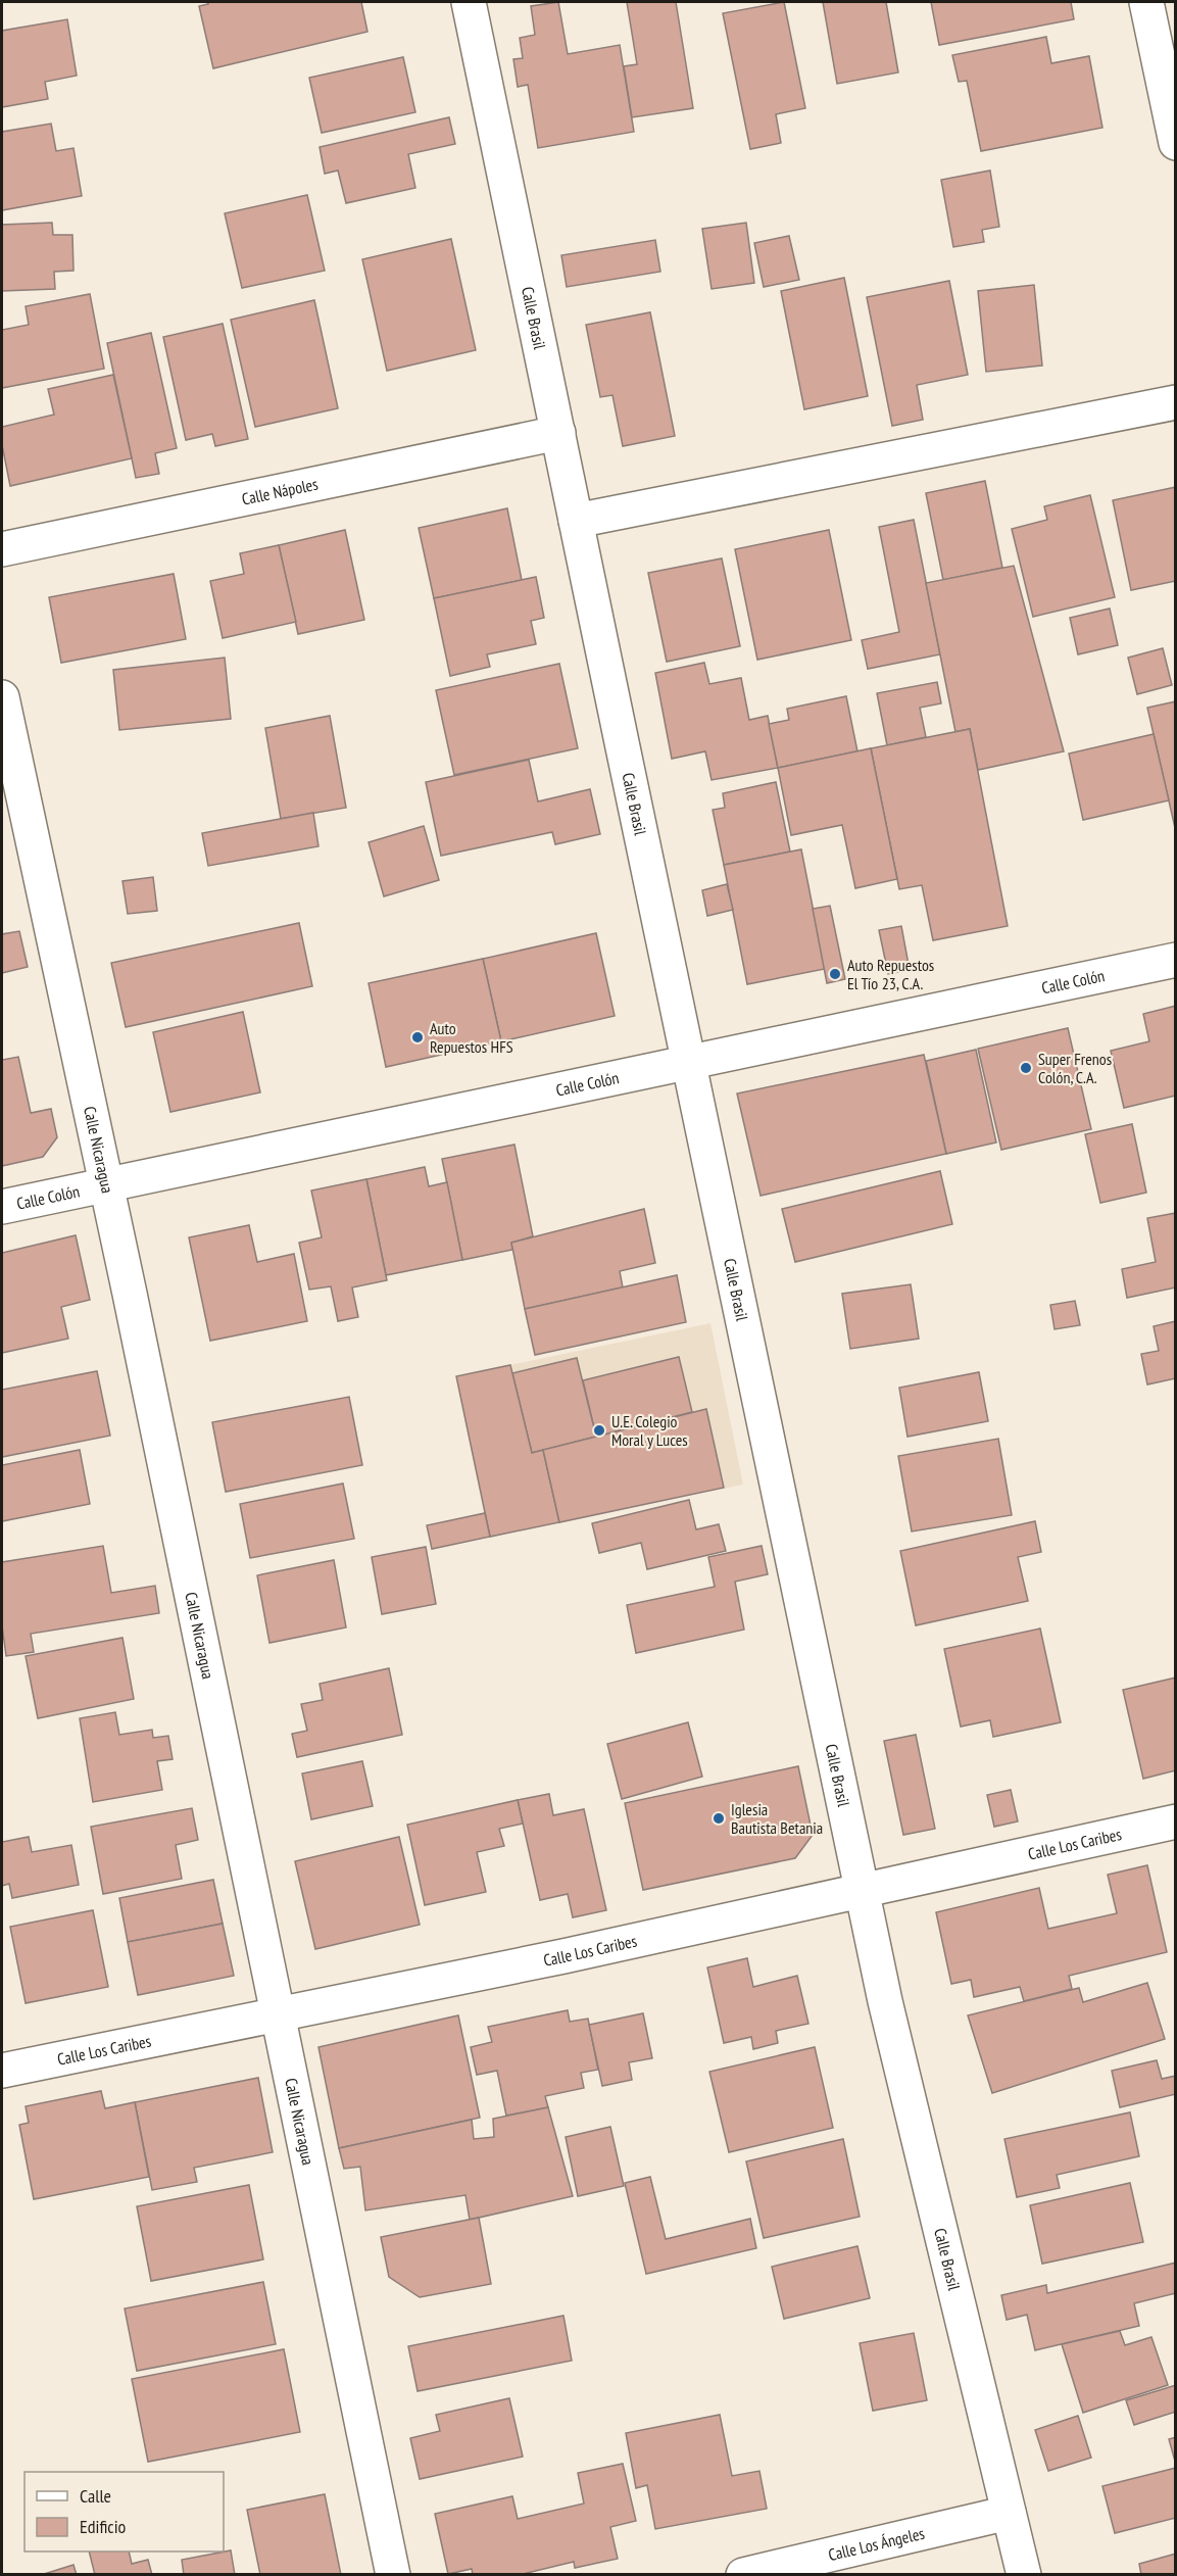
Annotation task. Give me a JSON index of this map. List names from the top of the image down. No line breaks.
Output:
{"streets":{"street":["Calle Brasil","Calle Nápoles","Calle Colón","Calle Nicaragua","Calle Los Caribes","Calle Los Ángeles"]},"crossings":[["Calle Brasil","Calle Nápoles"],["Calle Brasil","Calle Colón"],["Calle Brasil","Calle Los Caribes"],["Calle Brasil","Calle Los Ángeles"],["Calle Colón","Calle Nicaragua"],["Calle Nicaragua","Calle Los Caribes"]],"places":["Auto Repuestos El Tío 23, C.A.","Auto Repuestos HFS","Super Frenos Colón, C.A.","U.E. Colegio Moral y Luces","Iglesia Bautista Betania"],"legend":["Calle","Edificio"]}
